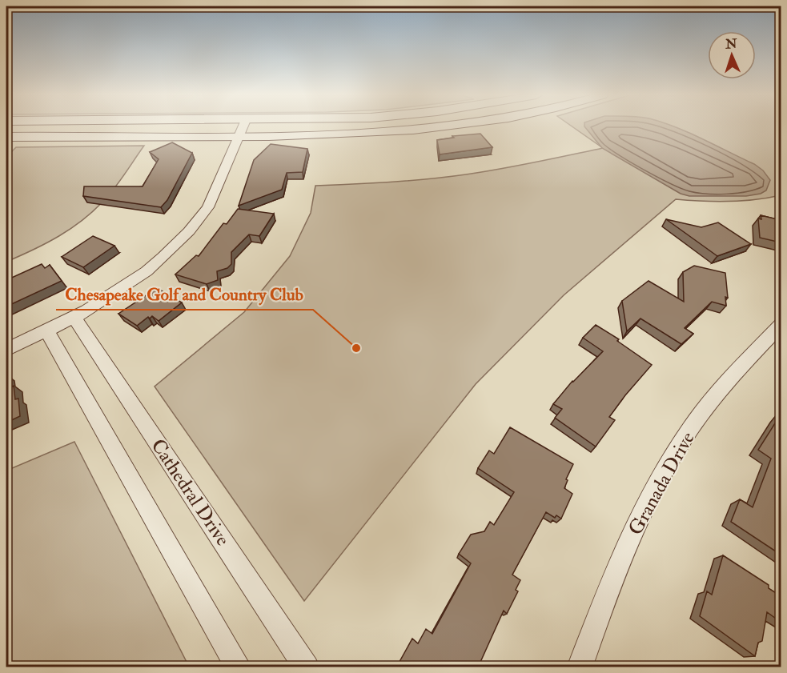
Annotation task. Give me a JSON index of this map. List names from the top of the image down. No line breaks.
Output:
{"streets":{"street":["Granada Drive","Cathedral Drive"]},"places":["Chesapeake Golf and Country Club"],"north":"top"}
